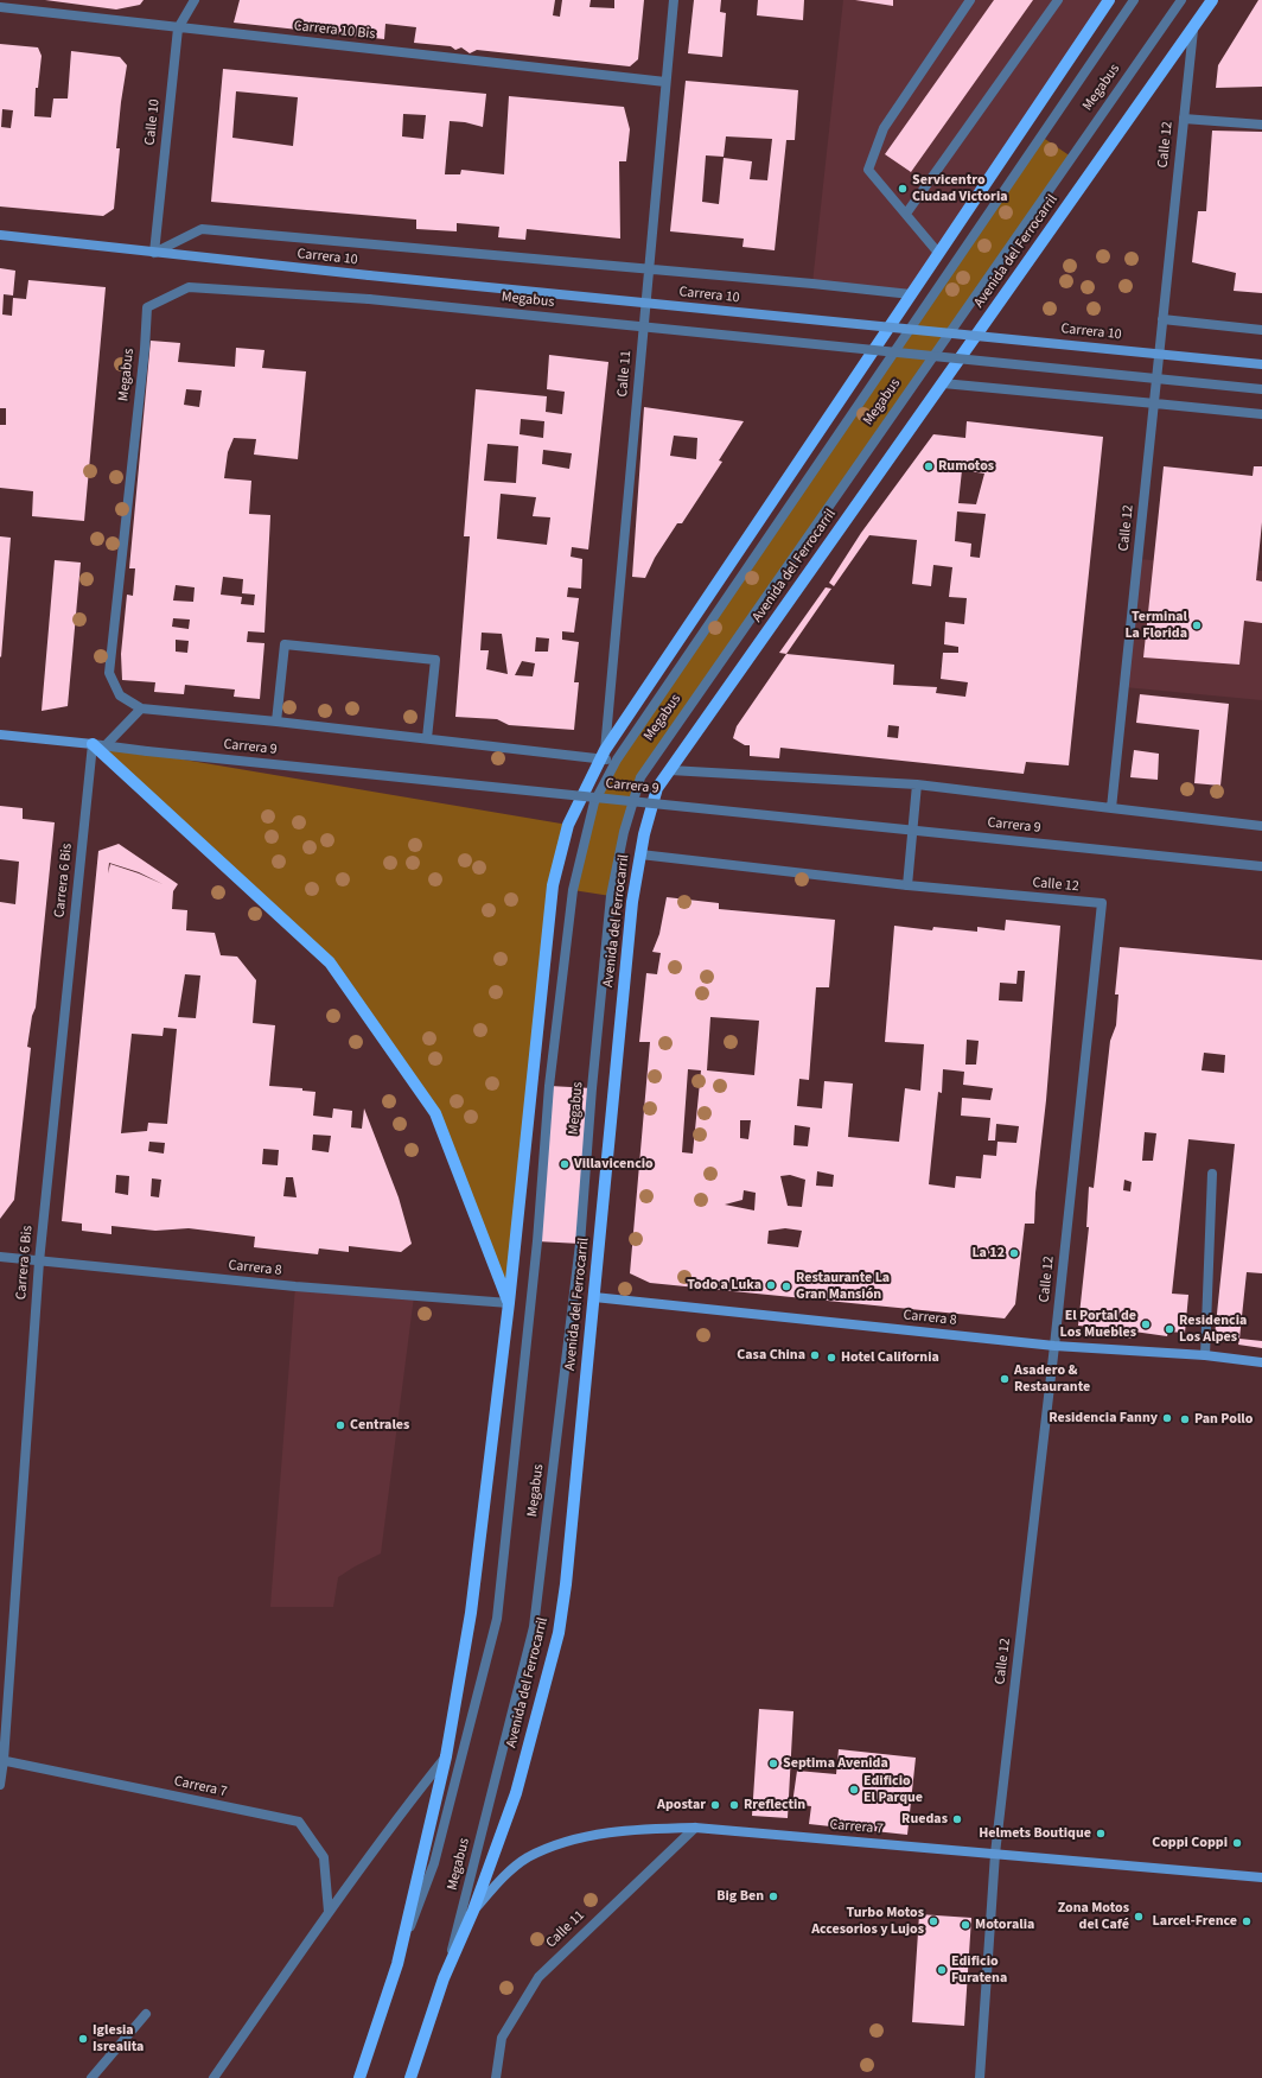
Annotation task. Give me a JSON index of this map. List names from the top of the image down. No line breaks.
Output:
{"streets":{"main road":["Avenida del Ferrocarril","Carrera 10","Carrera 9","Carrera 8","Carrera 7"],"street":["Carrera 10 Bis","Megabus","Calle 10","Calle 12","Calle 11","Carrera 6 Bis"]},"crossings":[["Carrera 10 Bis","Calle 10"],["Carrera 10 Bis","Calle 11"],["Megabus","Avenida del Ferrocarril"],["Megabus","Calle 11"],["Calle 10","Carrera 10"],["Calle 12","Avenida del Ferrocarril"],["Calle 12","Carrera 8"],["Calle 12","Carrera 7"],["Avenida del Ferrocarril","Carrera 8"],["Avenida del Ferrocarril","Carrera 7"],["Carrera 10","Calle 11"],["Calle 11","Carrera 7"],["Carrera 9","Carrera 6 Bis"],["Carrera 6 Bis","Carrera 8"],["Carrera 6 Bis","Carrera 7"]],"places":["Servicentro Ciudad Victoria","Rumotos","Terminal La Florida","Villavicencio","La 12","Todo a Luka","Restaurante La Gran Mansión","El Portal de Los Muebles","Residencia Los Alpes","Casa China","Hotel California","Asadero & Restaurante","Residencia Fanny","Pan Pollo","Centrales","Septima Avenida","Edificio El Parque","Apostar","Rreflectin","Ruedas","Helmets Boutique","Coppi Coppi","Big Ben","Zona Motos del Café","Turbo Motos Accesorios y Lujos","Larcel-Frence","Motoralia","Edificio Furatena","Iglesia Isrealita"]}
